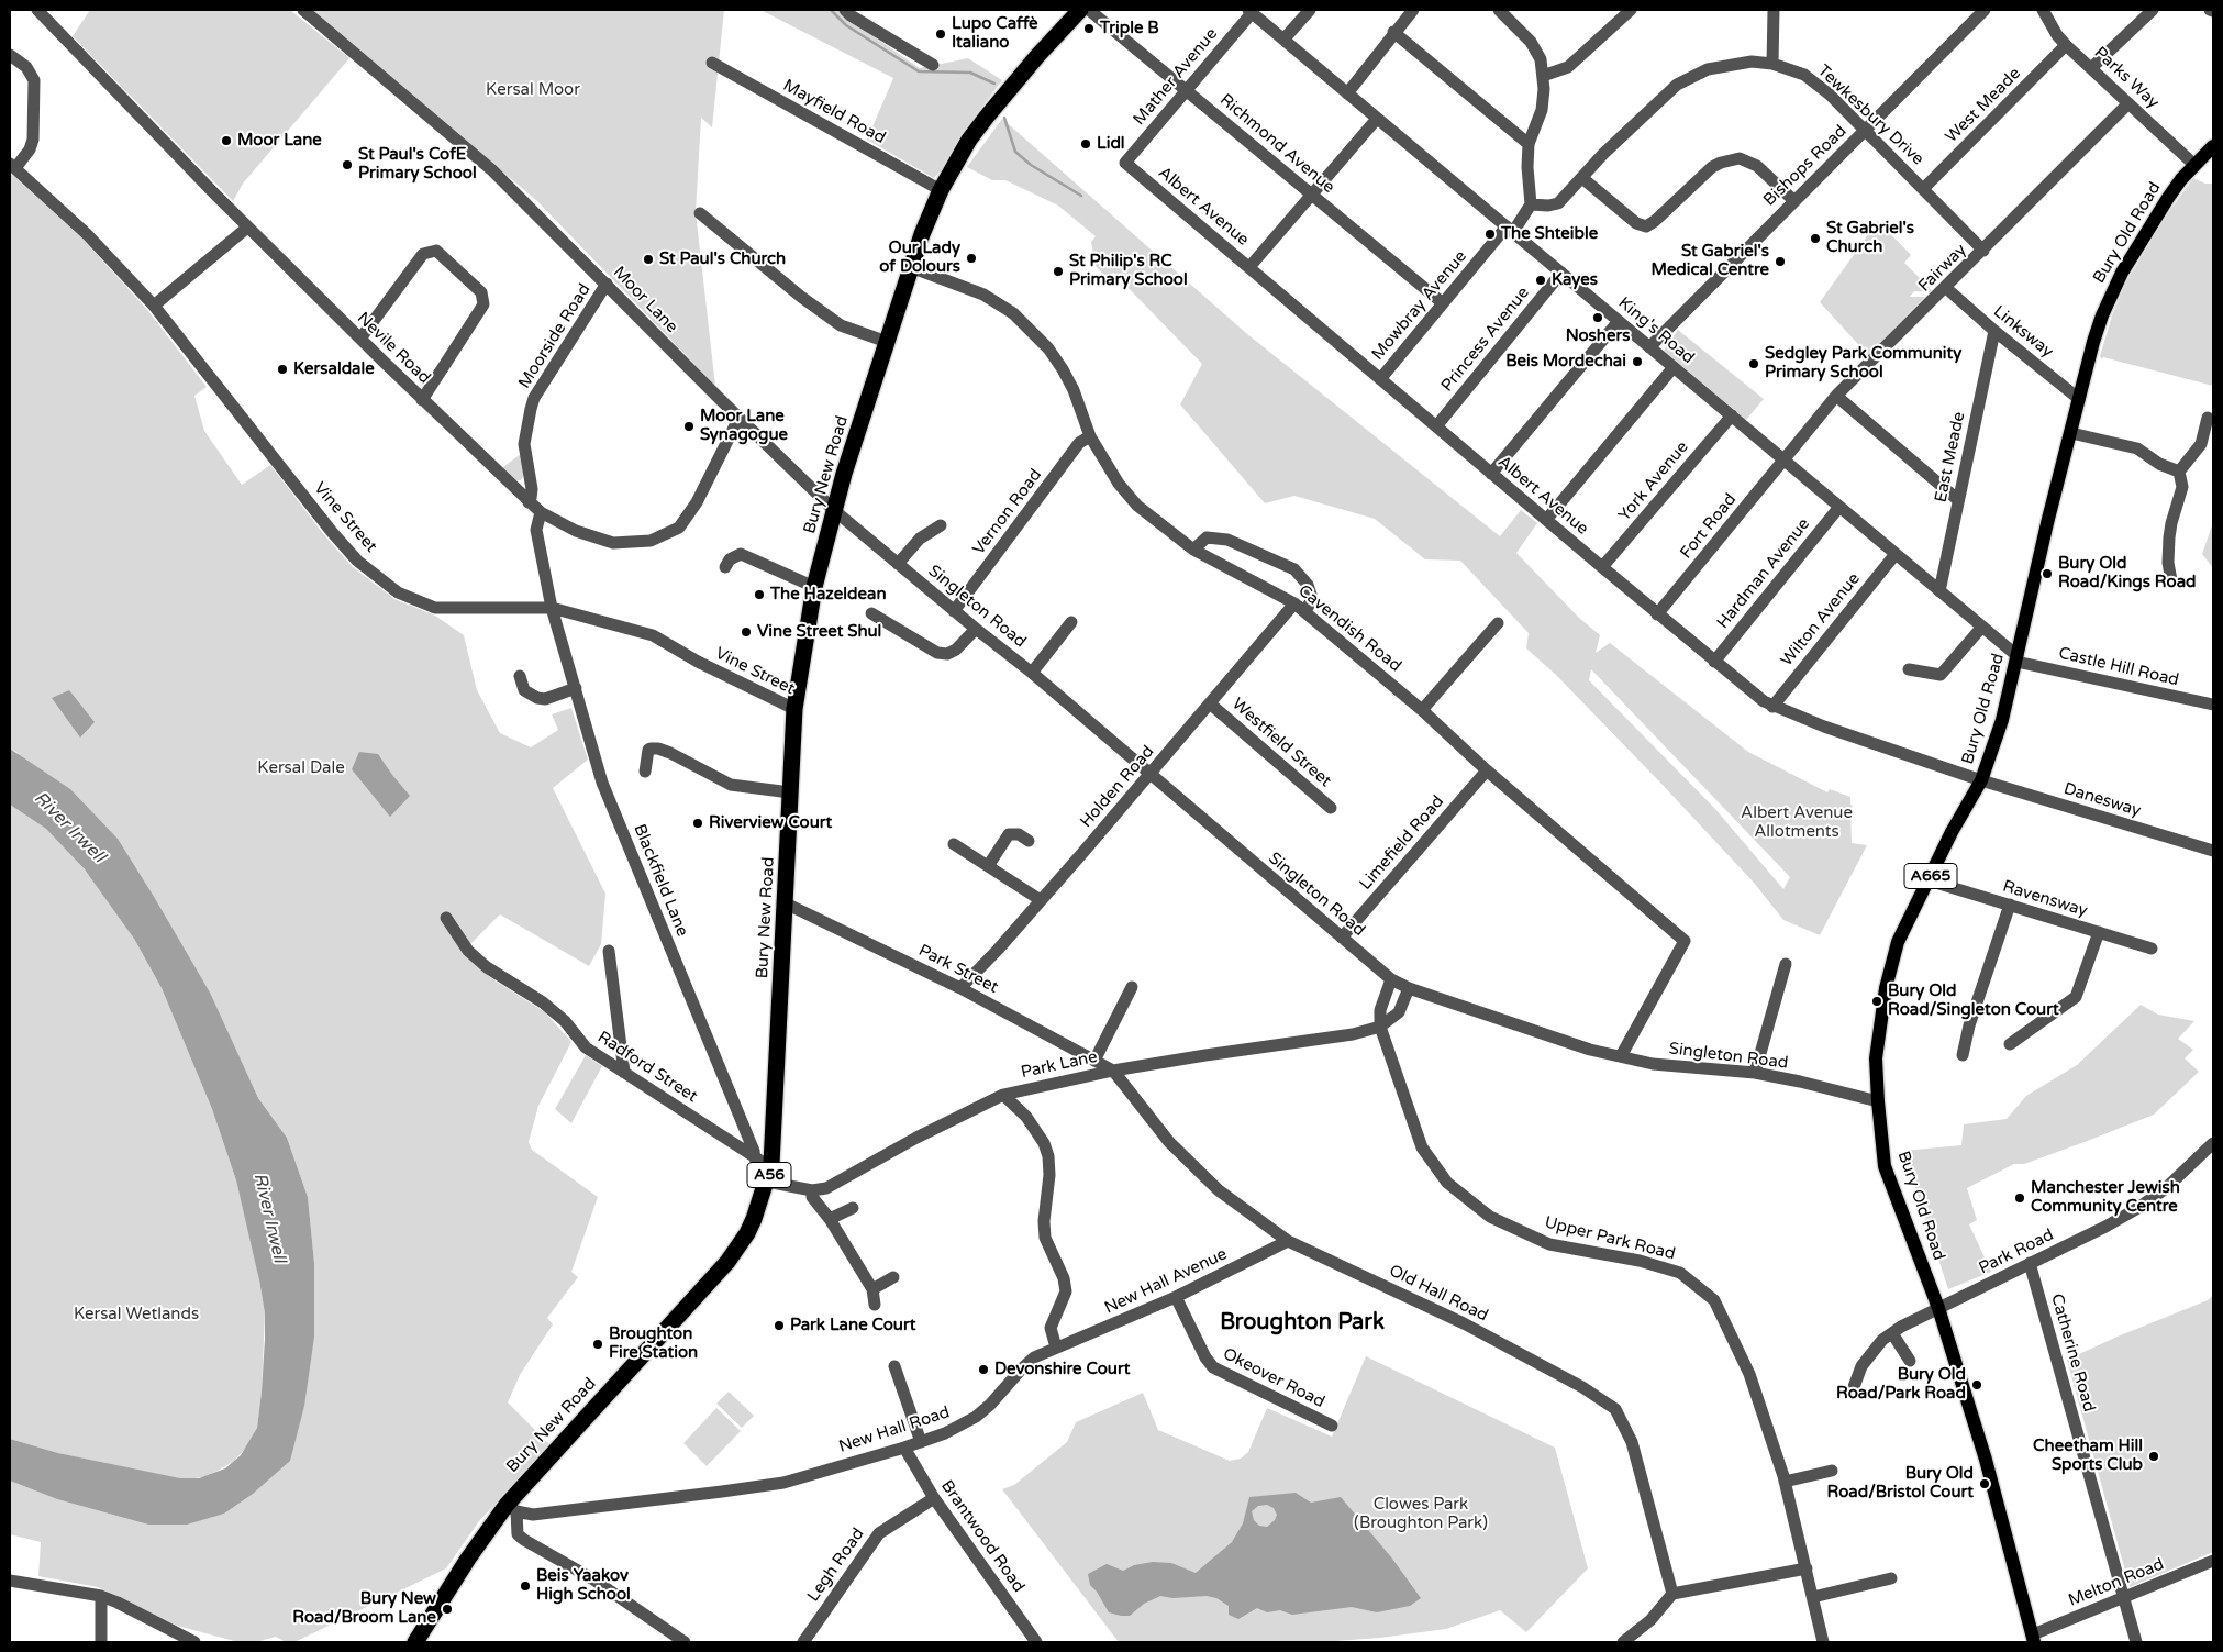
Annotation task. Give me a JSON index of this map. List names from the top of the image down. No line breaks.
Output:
{"streets":{"highway":["Bury New Road","A56"],"main road":["Bury Old Road","A665"],"street":["Mather Avenue","Parks Way","West Meade","Mayfield Road","Tewkesbury Drive","Richmond Avenue","Bishops Road","Albert Avenue","Fairway","Moor Lane","Mowbray Avenue","King's Road","Linksway","Moorside Road","Princess Avenue","Nevile Road","East Meade","York Avenue","Vernon Road","Vine Street","Fort Road","Hardman Avenue","Singleton Road","Wilton Avenue","Cavendish Road","Castle Hill Road","Westfield Street","Holden Road","Danesway","Limefield Road","Blackfield Lane","Ravensway","Park Street","Park Lane","Radford Street","Upper Park Road","Park Road","New Hall Avenue","Old Hall Road","Catherine Road","Okeover Road","New Hall Road","Brantwood Road","Legh Road","Melton Road"]},"crossings":[["Mather Avenue","Richmond Avenue"],["Mather Avenue","Albert Avenue"],["Mather Avenue","King's Road"],["Parks Way","West Meade"],["Parks Way","Bury Old Road"],["Parks Way","Fairway"],["West Meade","Tewkesbury Drive"],["Mayfield Road","Bury New Road"],["Tewkesbury Drive","Bishops Road"],["Tewkesbury Drive","Fairway"],["Tewkesbury Drive","Mowbray Avenue"],["Richmond Avenue","Mowbray Avenue"],["Bishops Road","King's Road"],["Albert Avenue","Bury Old Road"],["Albert Avenue","Mowbray Avenue"],["Albert Avenue","Princess Avenue"],["Albert Avenue","York Avenue"],["Albert Avenue","Fort Road"],["Albert Avenue","Hardman Avenue"],["Albert Avenue","Wilton Avenue"],["Albert Avenue","Danesway"],["Bury Old Road","King's Road"],["Bury Old Road","Linksway"],["Bury Old Road","Singleton Road"],["Bury Old Road","Castle Hill Road"],["Bury Old Road","Danesway"],["Bury Old Road","Ravensway"],["Bury Old Road","Park Road"],["Bury Old Road","Melton Road"],["Fairway","King's Road"],["Fairway","Linksway"],["Fairway","Fort Road"],["Moor Lane","Moorside Road"],["Moor Lane","Nevile Road"],["Moor Lane","Bury New Road"],["Moor Lane","Singleton Road"],["Mowbray Avenue","King's Road"],["King's Road","Princess Avenue"],["King's Road","East Meade"],["King's Road","York Avenue"],["King's Road","Fort Road"],["King's Road","Hardman Avenue"],["King's Road","Wilton Avenue"],["King's Road","Castle Hill Road"],["Linksway","East Meade"],["Moorside Road","Nevile Road"],["Nevile Road","Blackfield Lane"],["Bury New Road","Vine Street"],["Bury New Road","Singleton Road"],["Bury New Road","Cavendish Road"],["Bury New Road","Park Street"],["Bury New Road","Park Lane"],["Bury New Road","Radford Street"],["Bury New Road","New Hall Road"],["Vernon Road","Singleton Road"],["Vernon Road","Cavendish Road"],["Vine Street","Blackfield Lane"],["Singleton Road","Cavendish Road"],["Singleton Road","Holden Road"],["Singleton Road","Limefield Road"],["Singleton Road","Upper Park Road"],["Cavendish Road","Holden Road"],["Cavendish Road","Limefield Road"],["Westfield Street","Holden Road"],["Holden Road","Park Street"],["Blackfield Lane","Radford Street"],["Park Street","Park Lane"],["Park Street","Old Hall Road"],["Park Lane","Upper Park Road"],["Park Lane","Old Hall Road"],["Park Road","Catherine Road"],["New Hall Avenue","Old Hall Road"],["New Hall Avenue","Okeover Road"],["New Hall Avenue","New Hall Road"],["Catherine Road","Melton Road"],["New Hall Road","Brantwood Road"],["Brantwood Road","Legh Road"]],"districts":["Broughton Park"],"water":["River Irwell"],"parks":["Kersal Moor","Kersal Dale","Albert Avenue Allotments","Kersal Wetlands","Clowes Park (Broughton Park)"],"places":["Triple B","Lupo Caffè Italiano","Moor Lane","Lidl","St Paul's CofE Primary School","The Shteible","St Gabriel's Church","Our Lady of Dolours","St Paul's Church","St Gabriel's Medical Centre","St Philip's RC Primary School","Kayes","Noshers","Beis Mordechai","Sedgley Park Community Primary School","Kersaldale","Moor Lane Synagogue","Bury Old Road/Kings Road","The Hazeldean","Vine Street Shul","Riverview Court","Bury Old Road/Singleton Court","Manchester Jewish Community Centre","Park Lane Court","Broughton Fire Station","Devonshire Court","Bury Old Road/Park Road","Cheetham Hill Sports Club","Bury Old Road/Bristol Court","Beis Yaakov High School","Bury New Road/Broom Lane"]}
